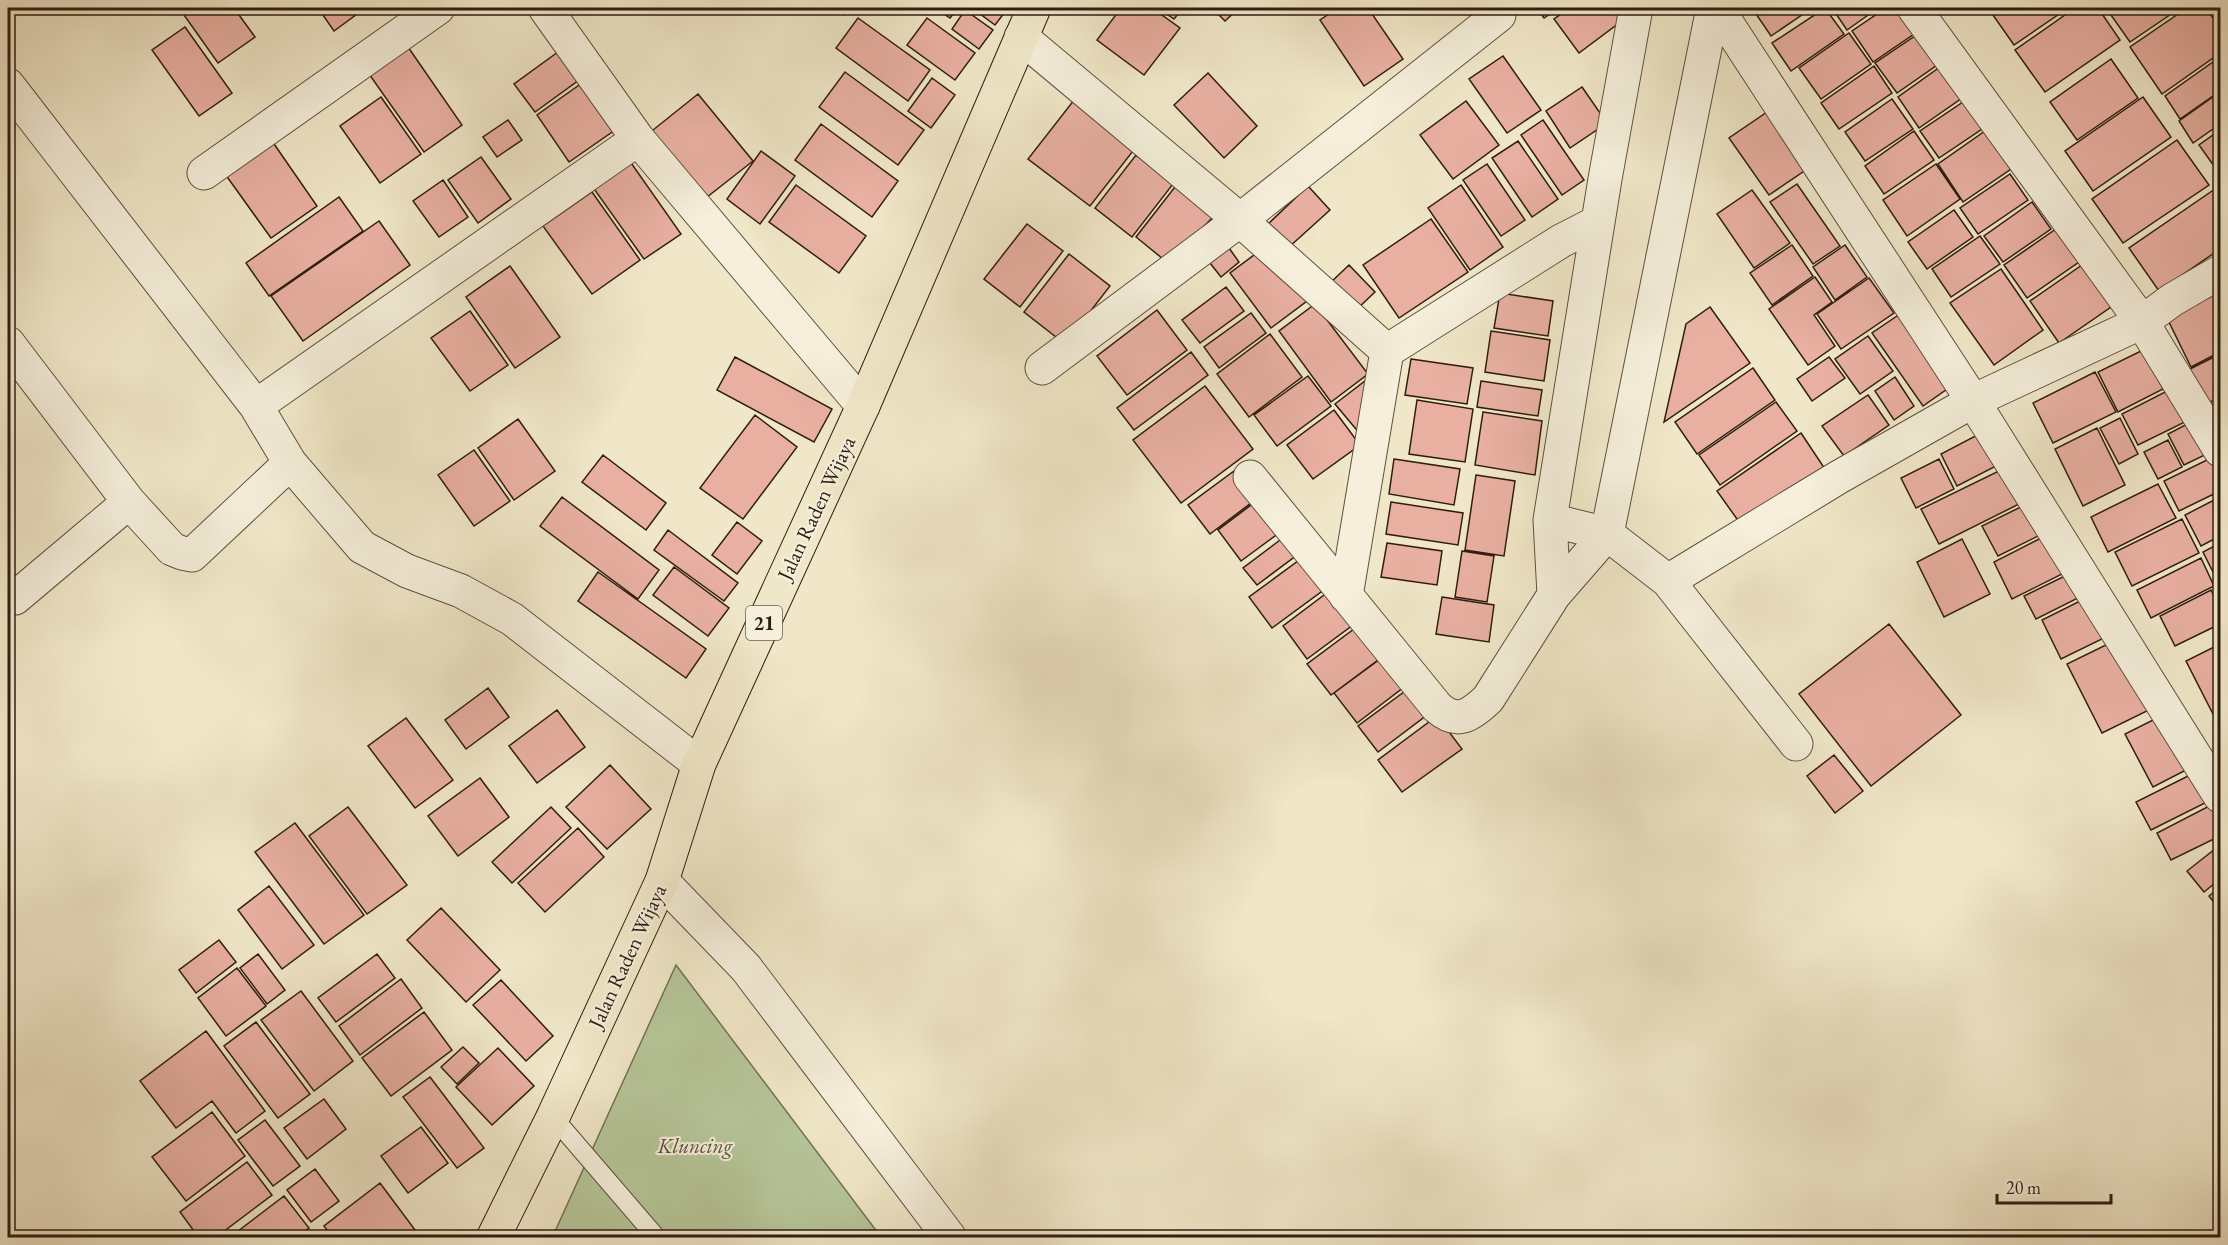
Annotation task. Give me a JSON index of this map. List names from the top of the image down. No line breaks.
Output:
{"streets":{"highway":["Jalan Raden Wijaya","21"]},"parks":["Kluncing"],"scale_bar":"20 m"}
